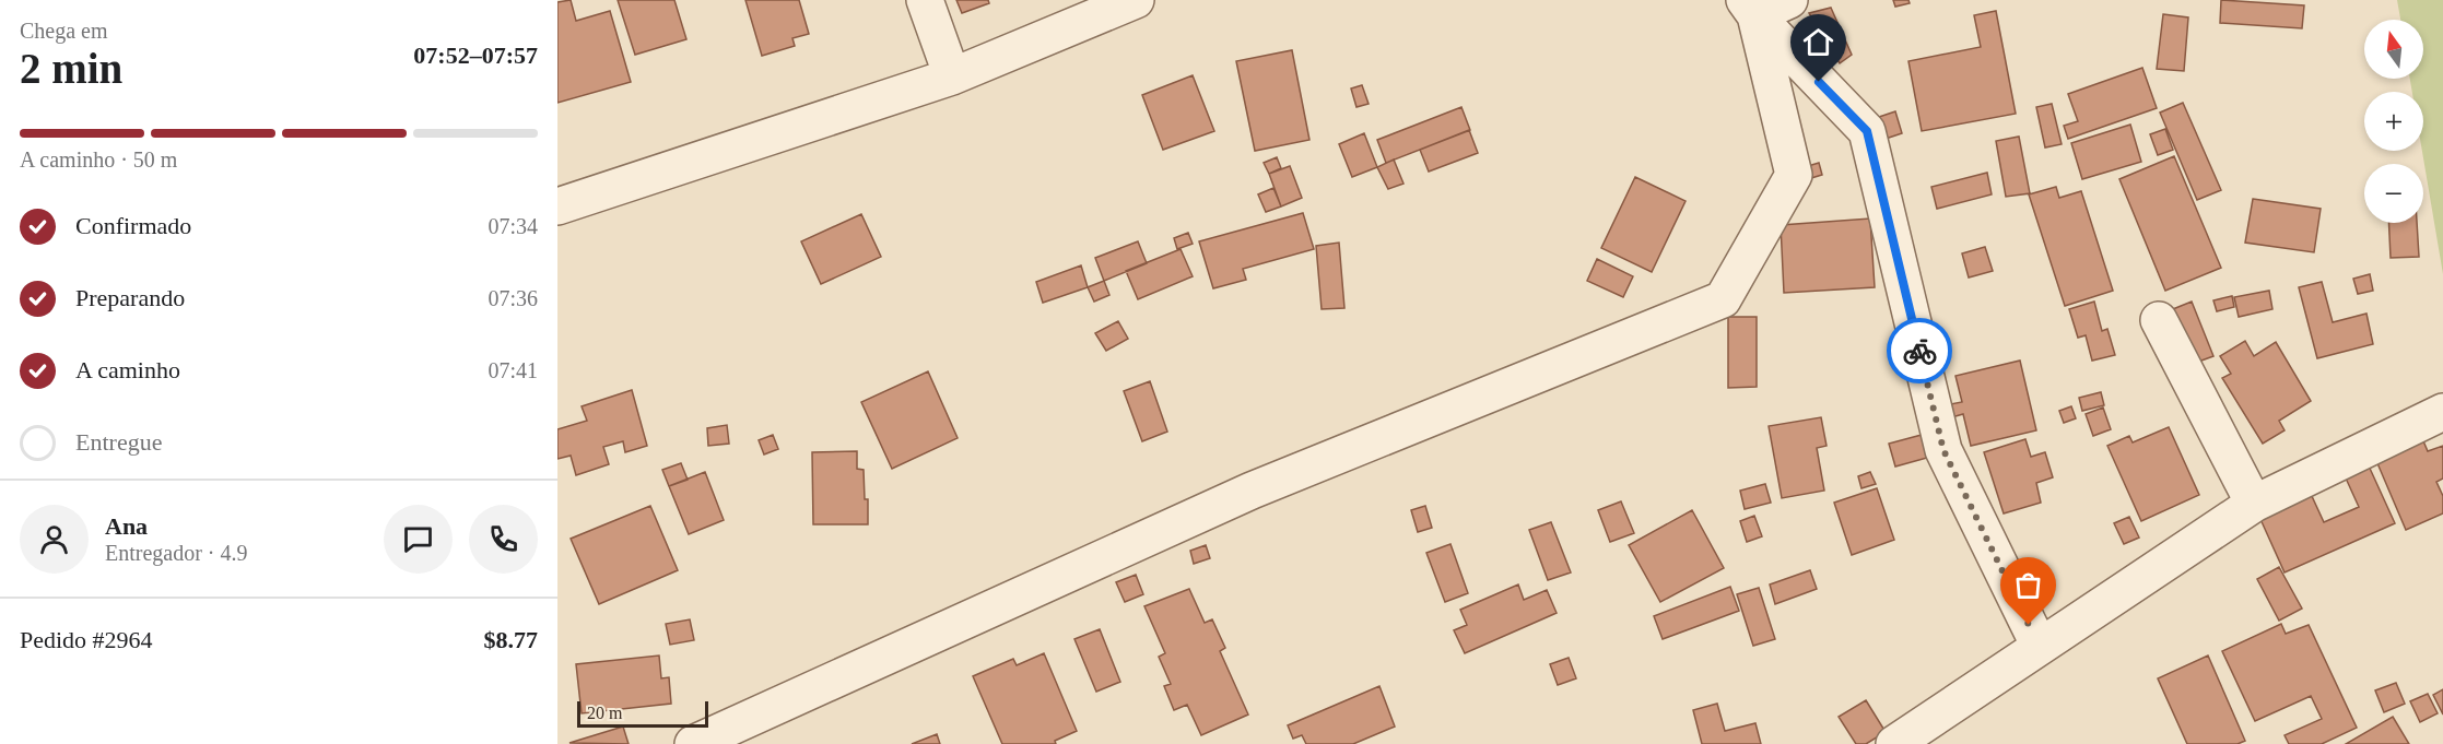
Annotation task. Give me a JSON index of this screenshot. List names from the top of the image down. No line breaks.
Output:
{"scale_bar":"20 m","north":"top","page":{"heading":["2 min","Chega em","07:52–07:57"],"panel":["Ana","Entregador · 4.9","Pedido #2964","$8.77"],"map_buttons":["+","−"],"bar":"A caminho · 50 m","list":[["Confirmado","07:34"],["Preparando","07:36"],["A caminho","07:41"],"Entregue"],"scale":"20 m"}}
